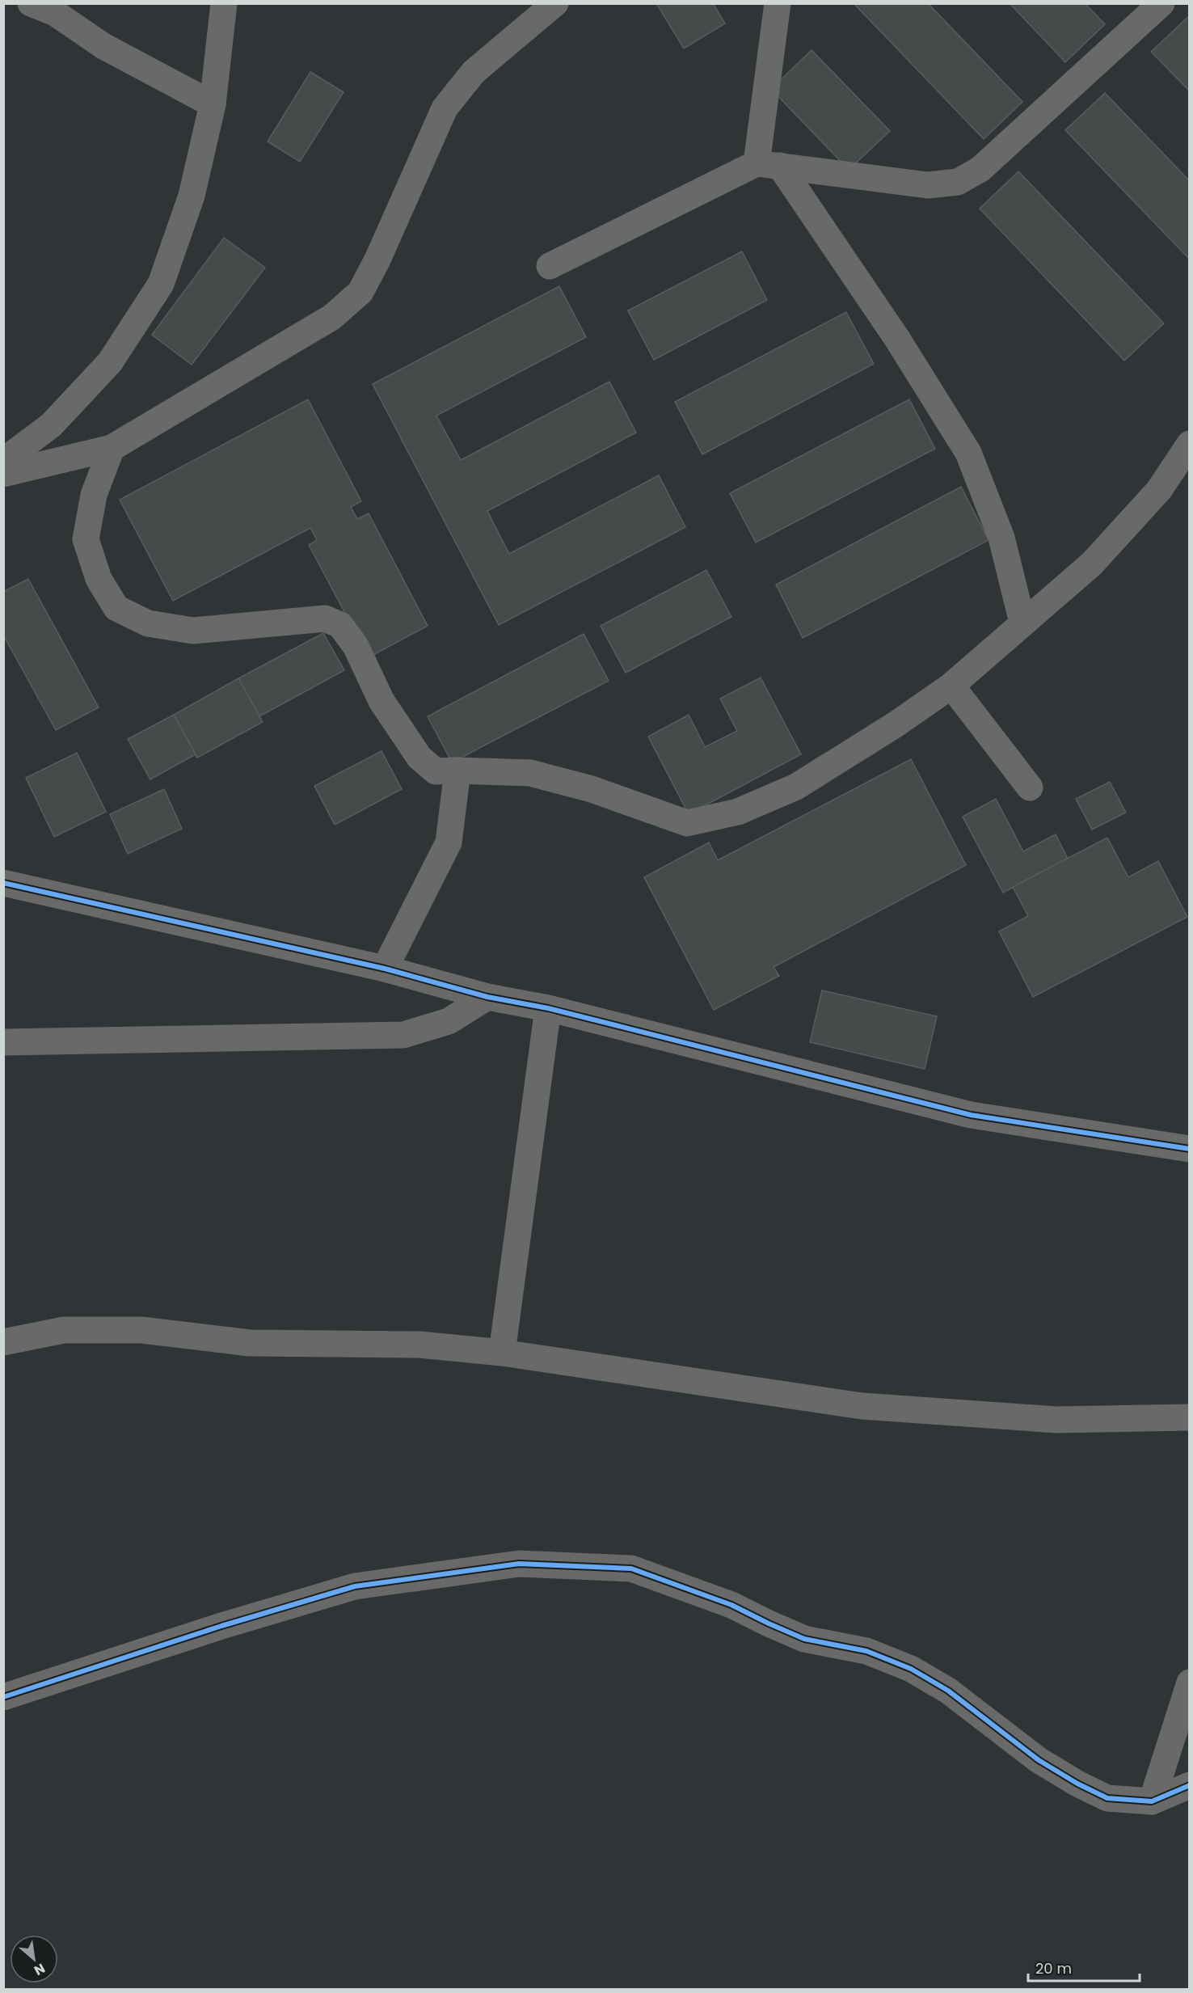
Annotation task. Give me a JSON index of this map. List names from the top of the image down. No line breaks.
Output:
{"scale_bar":"20 m","north":"bottom right"}
